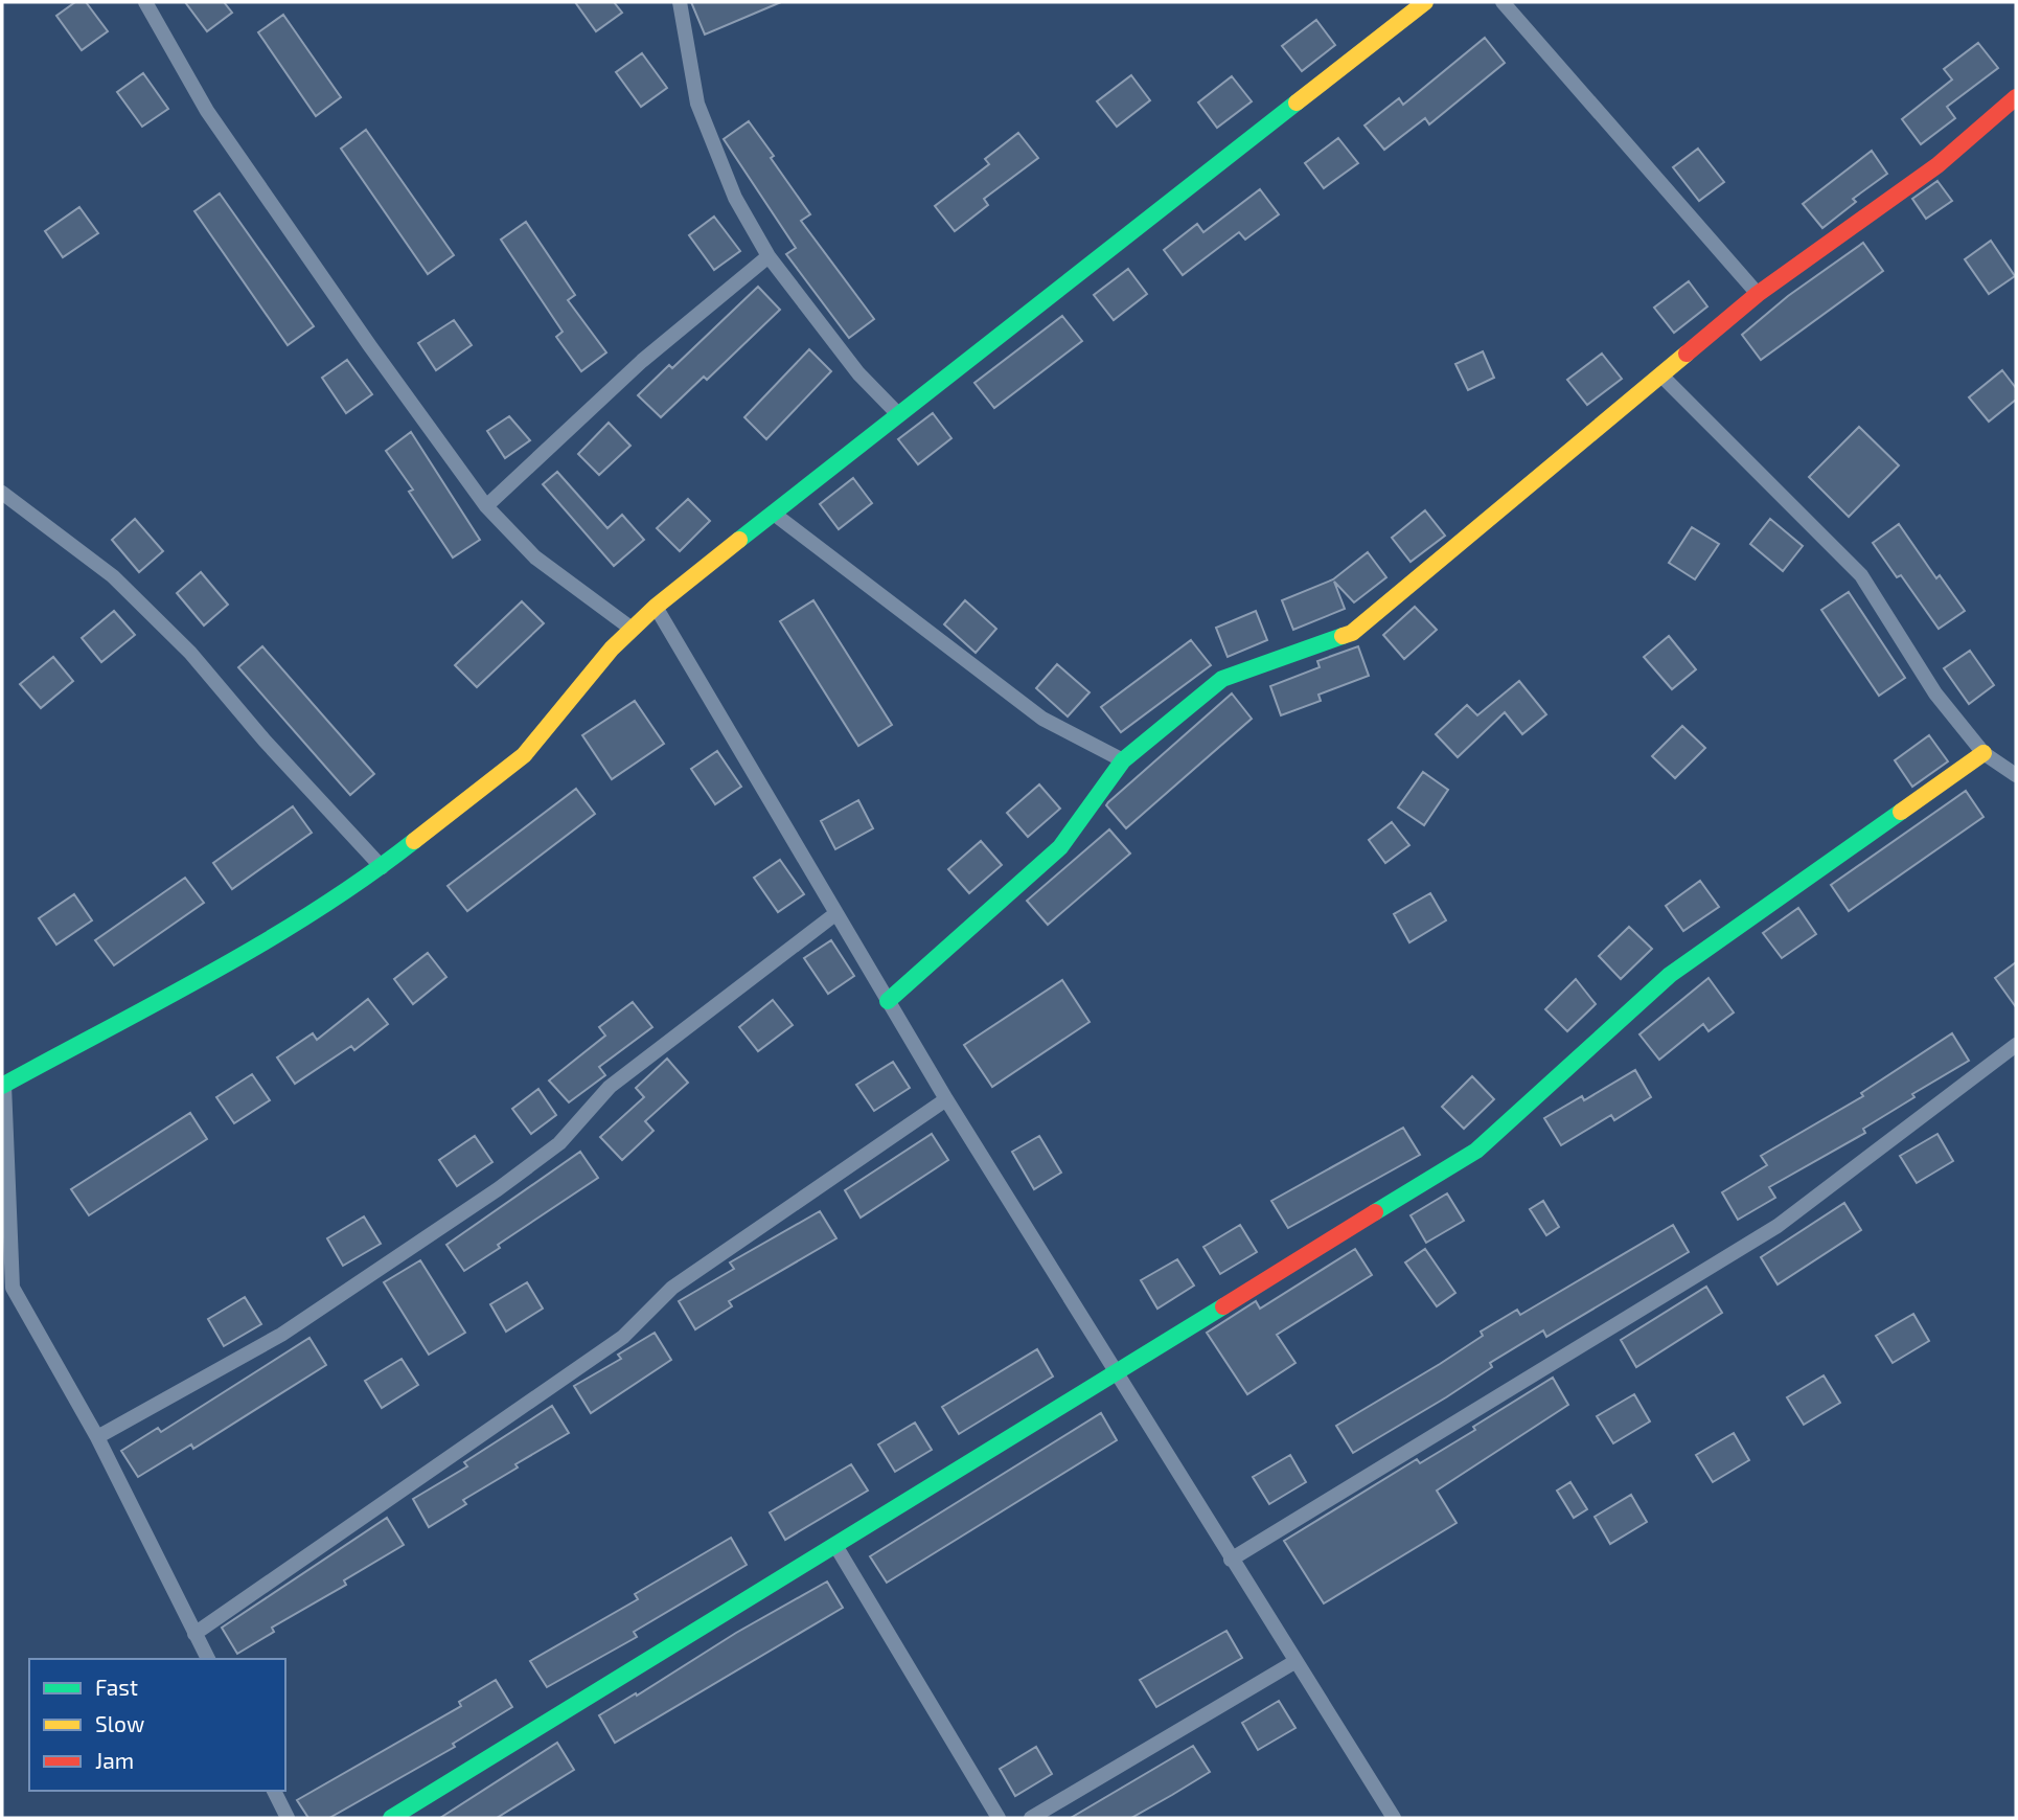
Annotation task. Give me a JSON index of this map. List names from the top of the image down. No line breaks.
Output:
{"legend":["Fast","Slow","Jam"]}
